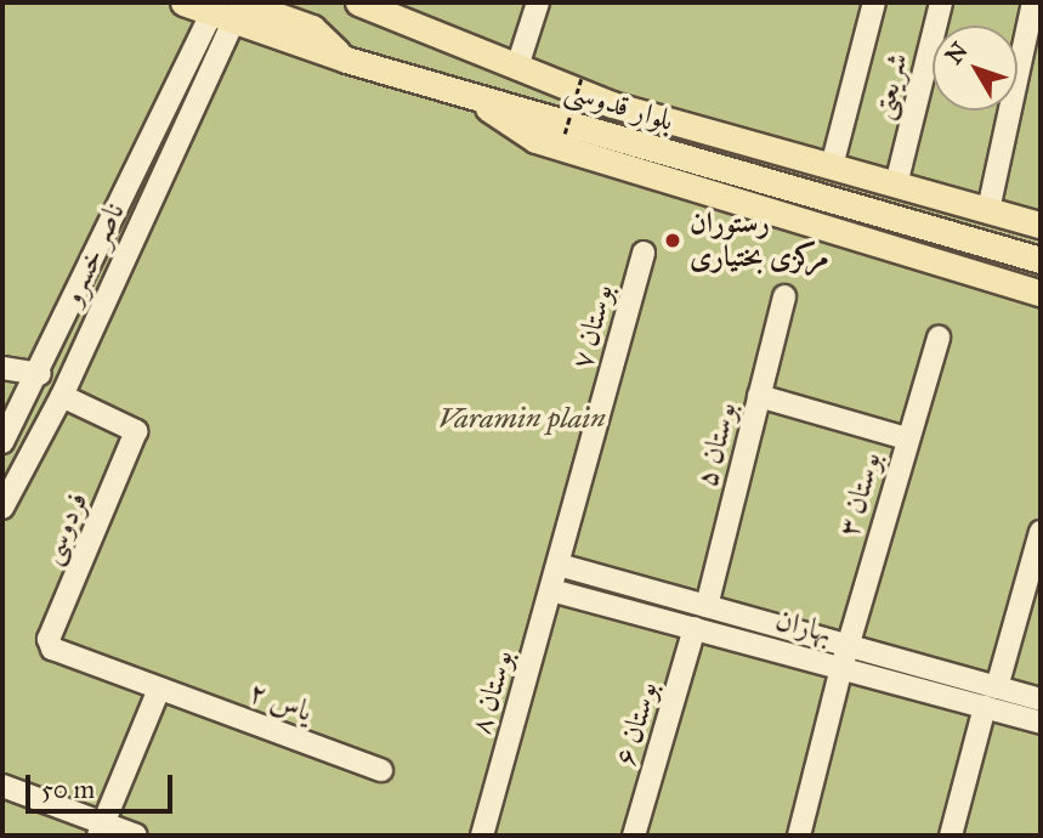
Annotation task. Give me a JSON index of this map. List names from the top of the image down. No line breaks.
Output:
{"streets":{"main road":["بلوار قدوسی"],"street":["شریعتی","ناصر خسرو","بوستان ۷","بوستان ۵","بوستان ۳","فردوسی","بهاران","بوستان ۸","یاس ۲","بوستان ۶"]},"crossings":[["شریعتی","بلوار قدوسی"],["بلوار قدوسی","ناصر خسرو"],["ناصر خسرو","فردوسی"],["بوستان ۷","بهاران"],["بوستان ۷","بوستان ۸"],["بوستان ۵","بهاران"],["بوستان ۳","بهاران"],["فردوسی","یاس ۲"],["بهاران","بوستان ۸"],["بهاران","بوستان ۶"]],"parks":["Varamin plain"],"places":["رستوران مرکزی بختیاری"],"scale_bar":"50 m","north":"top left"}
